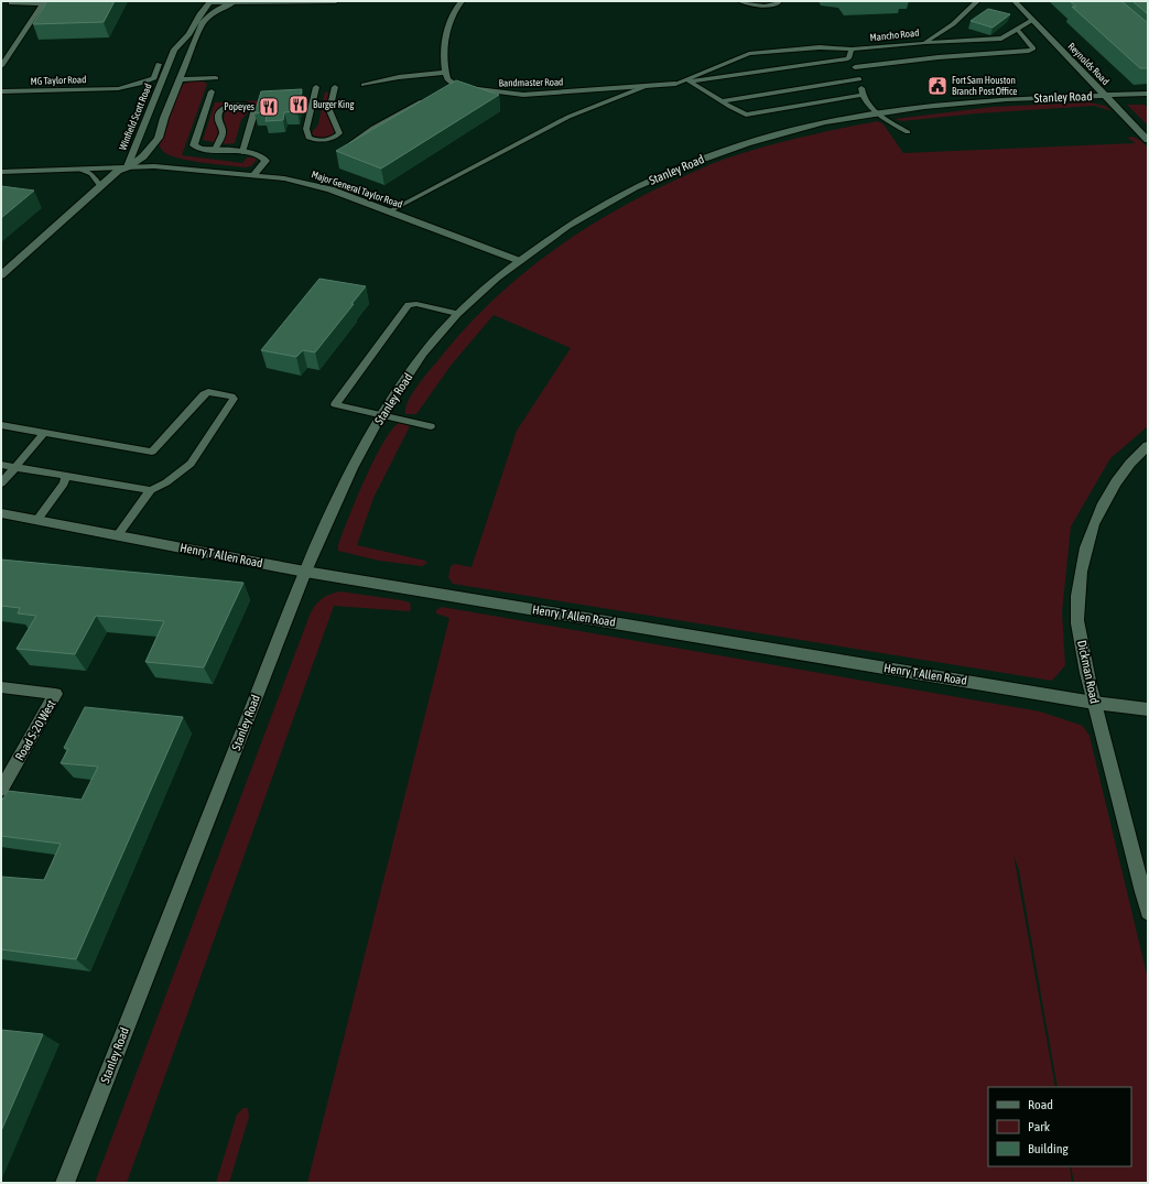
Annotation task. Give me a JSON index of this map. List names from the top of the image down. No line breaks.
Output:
{"streets":{"street":["Reynolds Road","Bandmaster Road","Stanley Road","Winfield Scott Road","Major General Taylor Road","Henry T Allen Road","Dickman Road","Road S-20 West"],"lane":["Mancho Road","MG Taylor Road"]},"crossings":[["Mancho Road","Bandmaster Road"],["Reynolds Road","Stanley Road"],["Stanley Road","Major General Taylor Road"],["Stanley Road","Henry T Allen Road"],["Winfield Scott Road","Major General Taylor Road"],["Henry T Allen Road","Dickman Road"]],"places":{"public building":["Fort Sam Houston Branch Post Office"],"restaurant":["Burger King","Popeyes"]},"legend":["Road","Park","Building"]}
